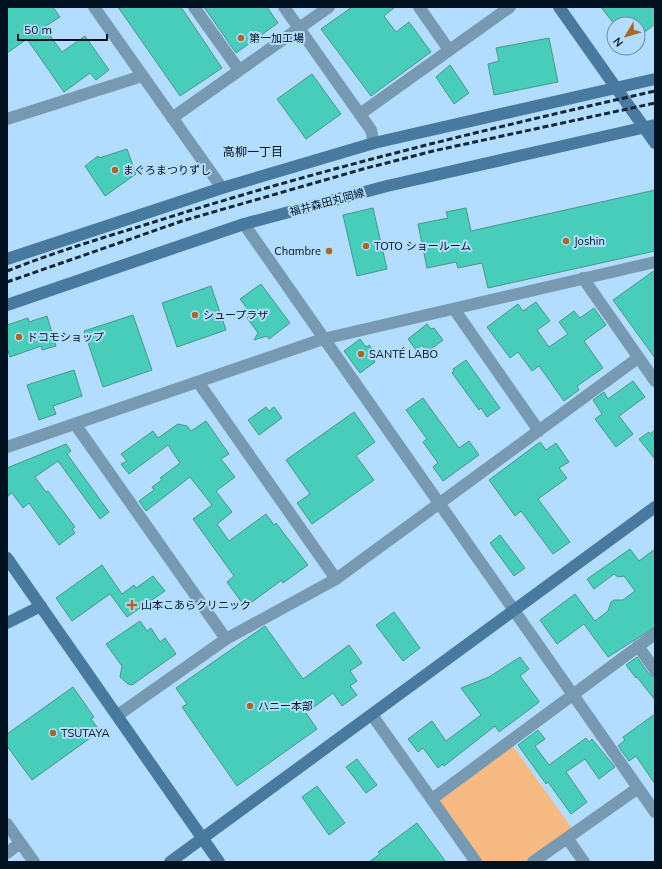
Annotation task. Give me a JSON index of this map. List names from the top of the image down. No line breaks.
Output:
{"streets":{"main road":["福井森田丸岡線"]},"districts":["高柳一丁目"],"places":{"other":["第一加工場","まぐろまつりずし","Joshin","TOTO ショールーム","Chambre","シュープラザ","ドコモショップ","SANTÉ LABO","ハニー本部","TSUTAYA"],"health":["山本こあらクリニック"]},"scale_bar":"50 m","north":"bottom left"}
